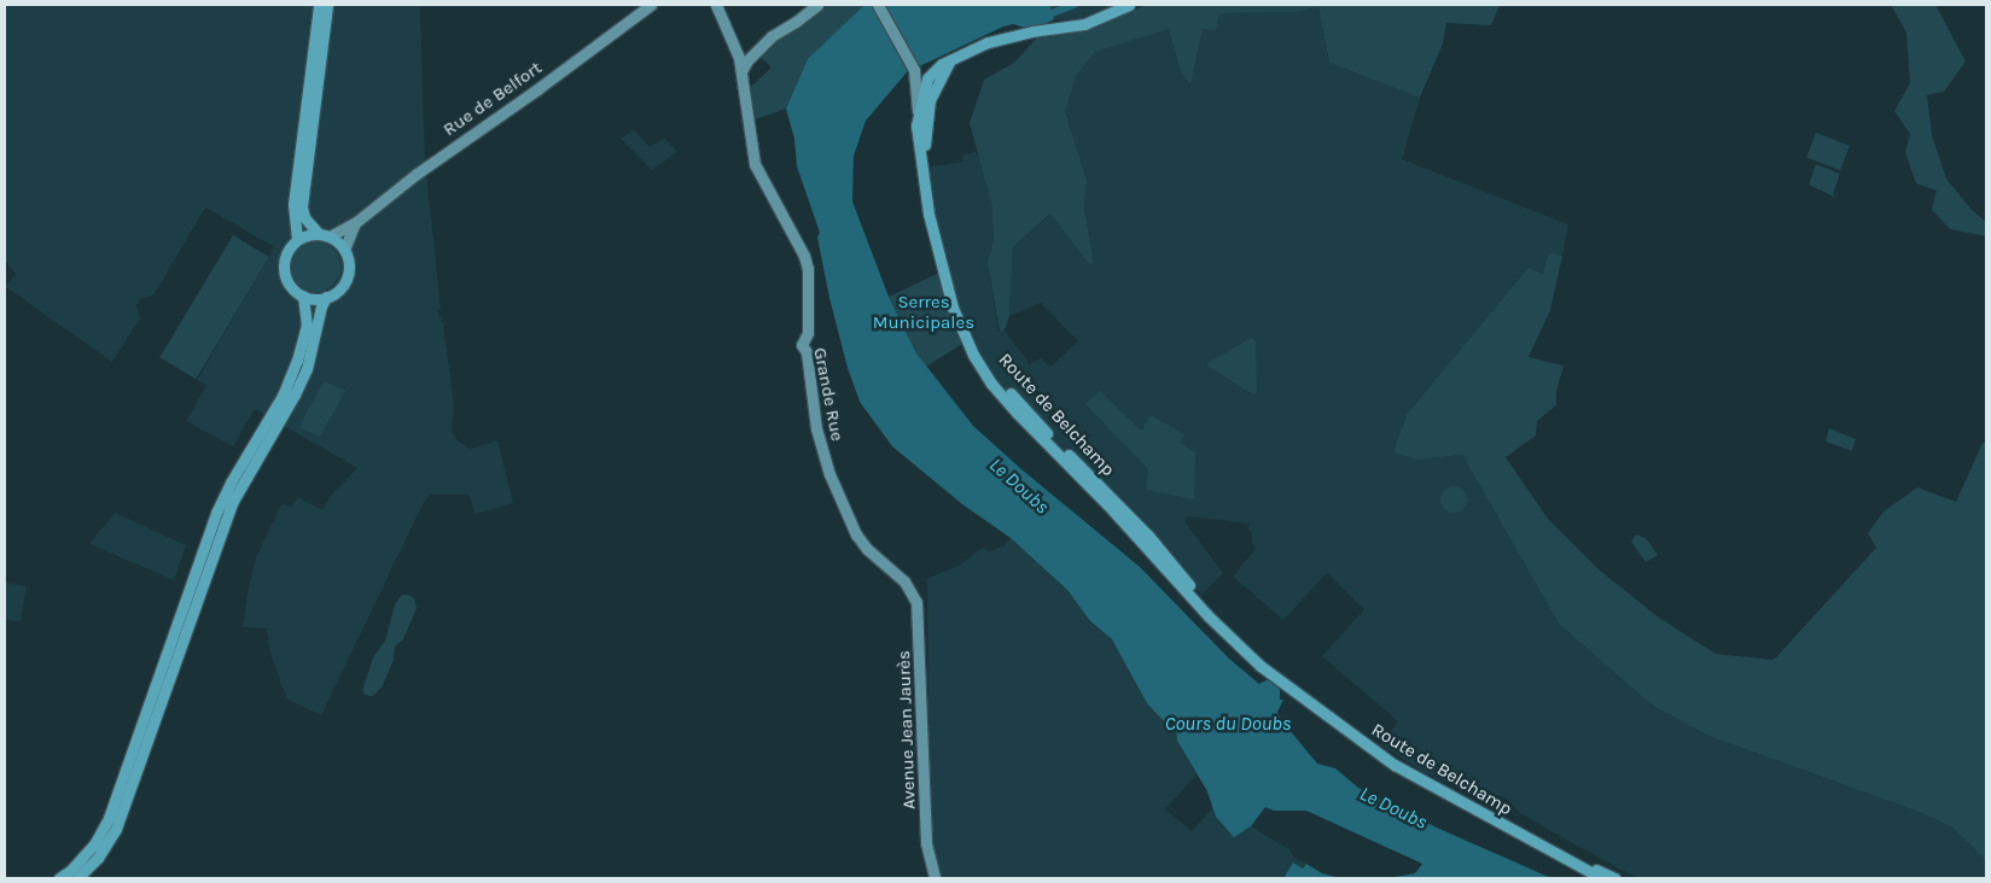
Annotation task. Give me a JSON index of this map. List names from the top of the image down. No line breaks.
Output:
{"streets":{"main road":["Route de Belchamp"],"street":["Rue de Belfort","Grande Rue","Avenue Jean Jaurès"]},"crossings":[["Grande Rue","Avenue Jean Jaurès"]],"water":["Le Doubs","Cours du Doubs"],"parks":["Serres Municipales"]}
